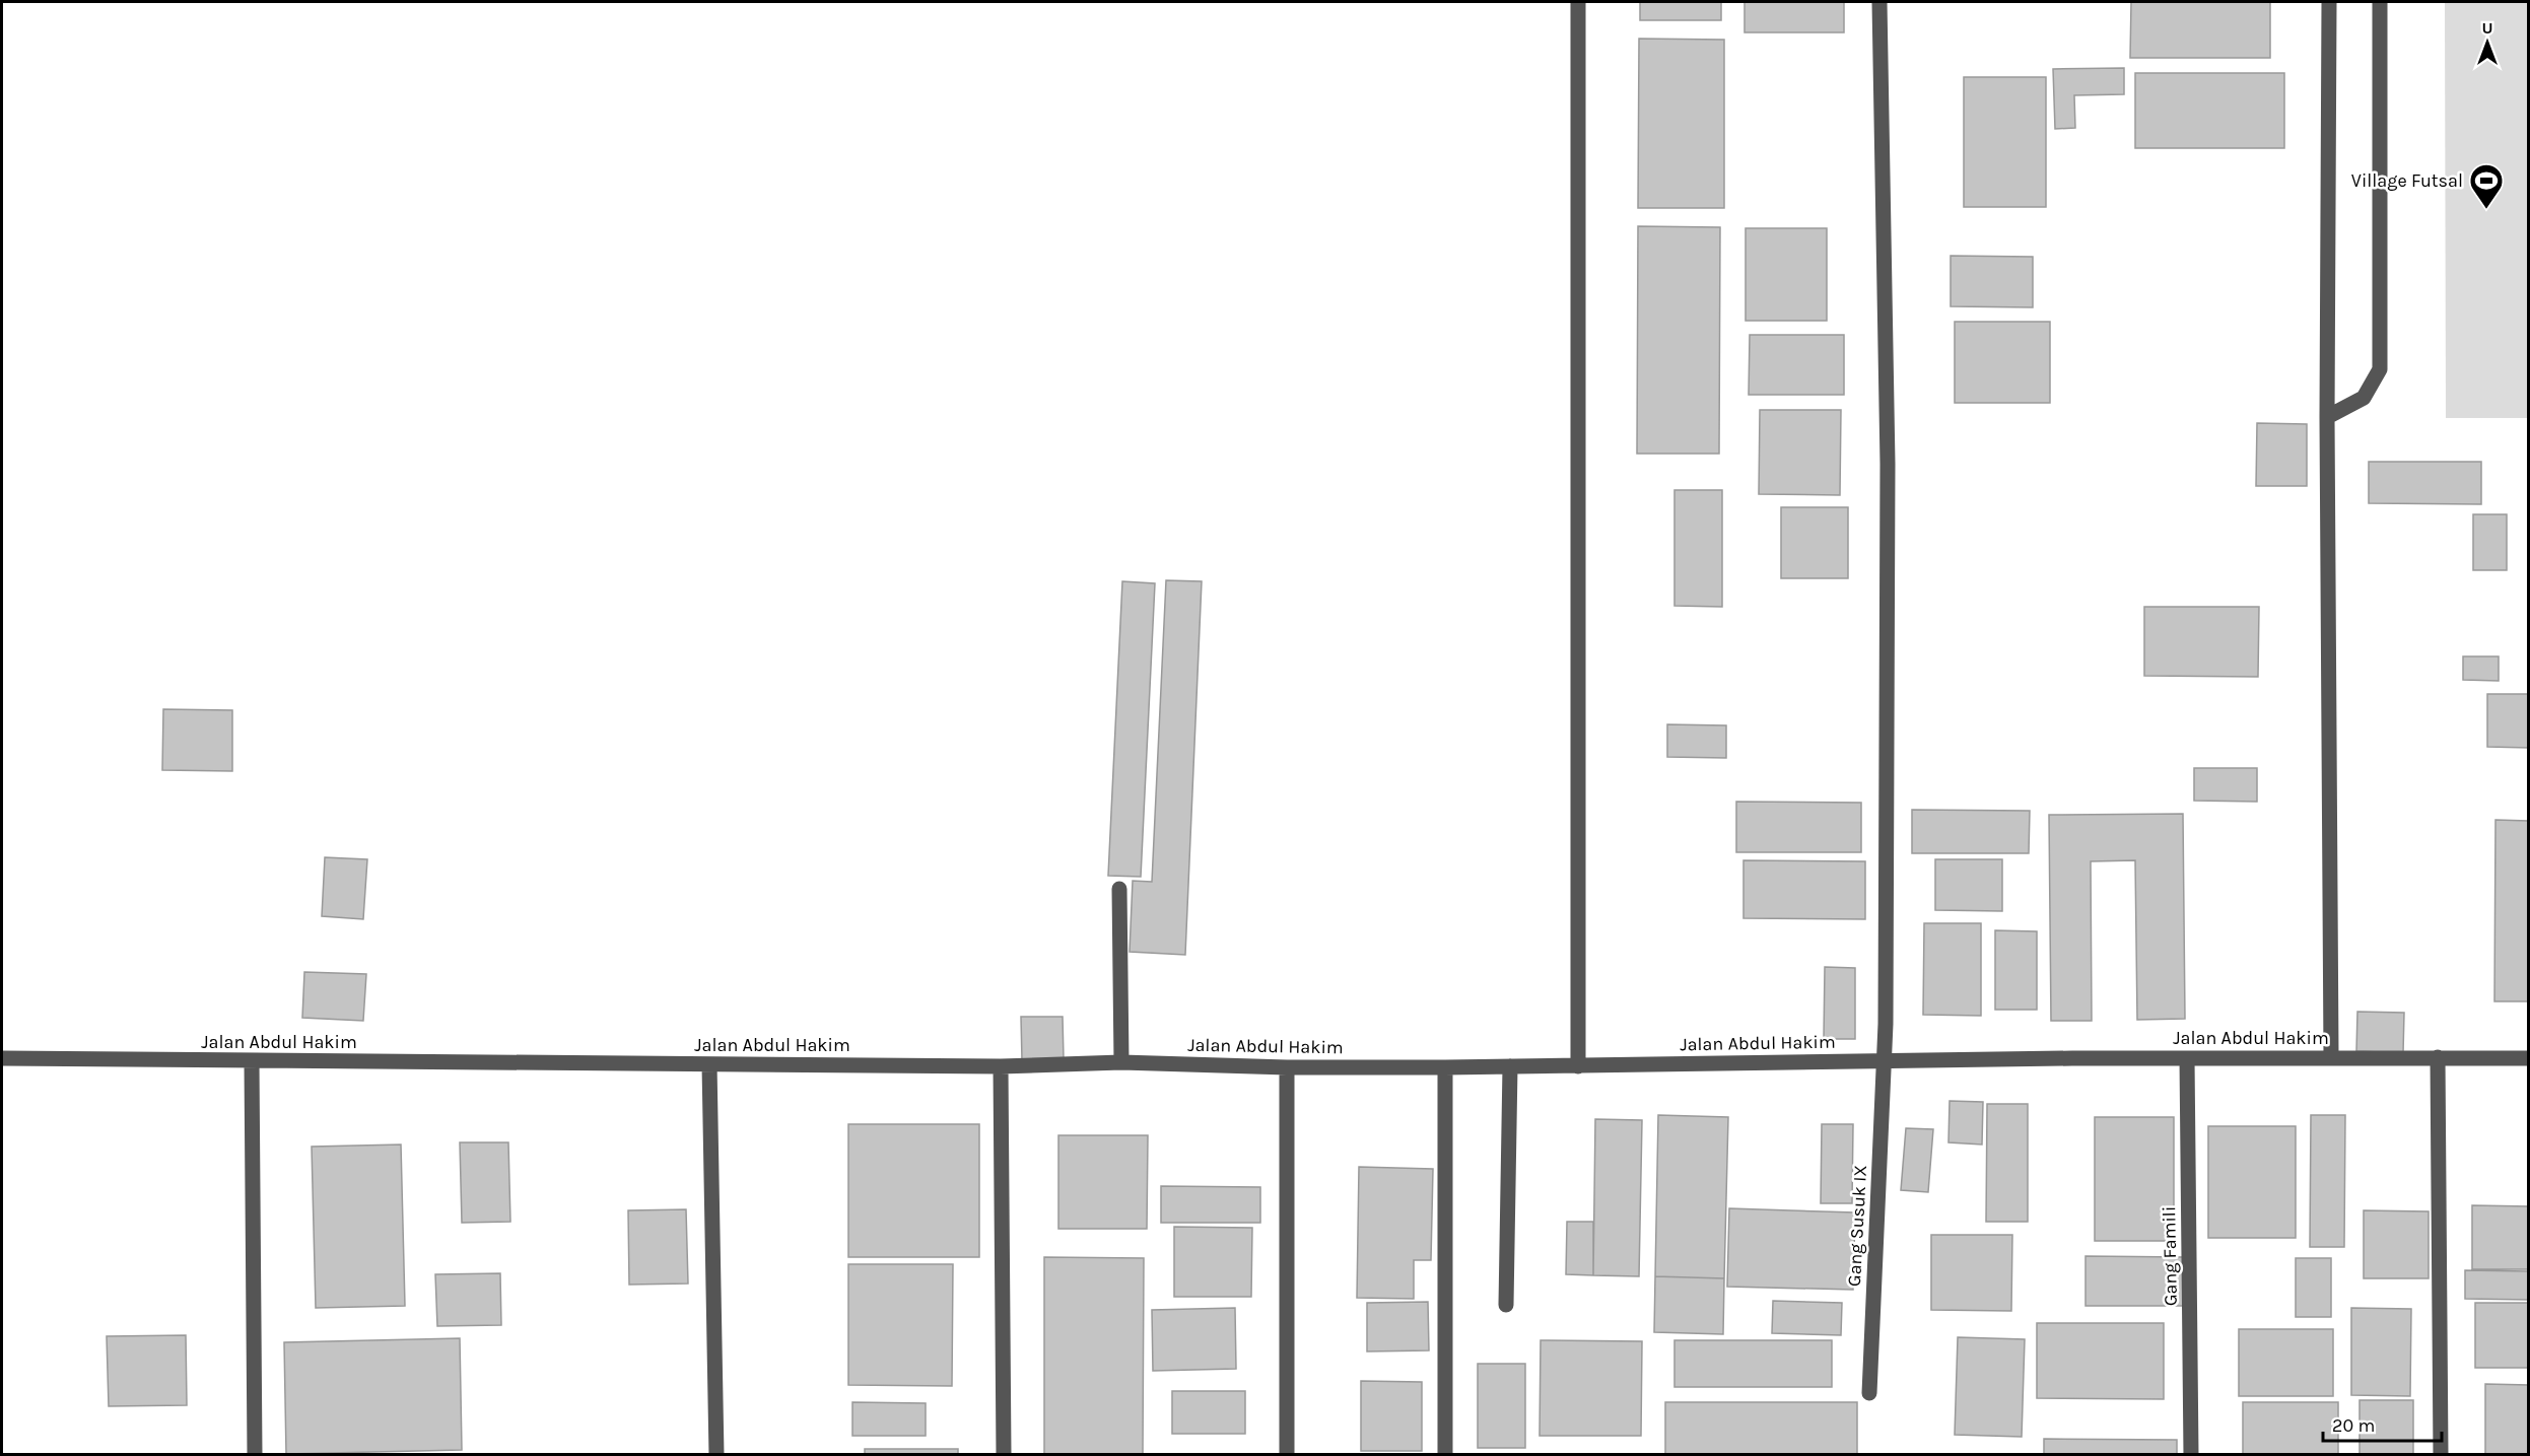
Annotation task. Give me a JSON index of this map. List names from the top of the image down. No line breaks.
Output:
{"streets":{"street":["Jalan Abdul Hakim","Gang Susuk IX","Gang Famili"]},"crossings":[["Jalan Abdul Hakim","Gang Susuk IX"],["Jalan Abdul Hakim","Gang Famili"]],"places":{"sports":["Village Futsal"]},"scale_bar":"20 m","north":"top"}
